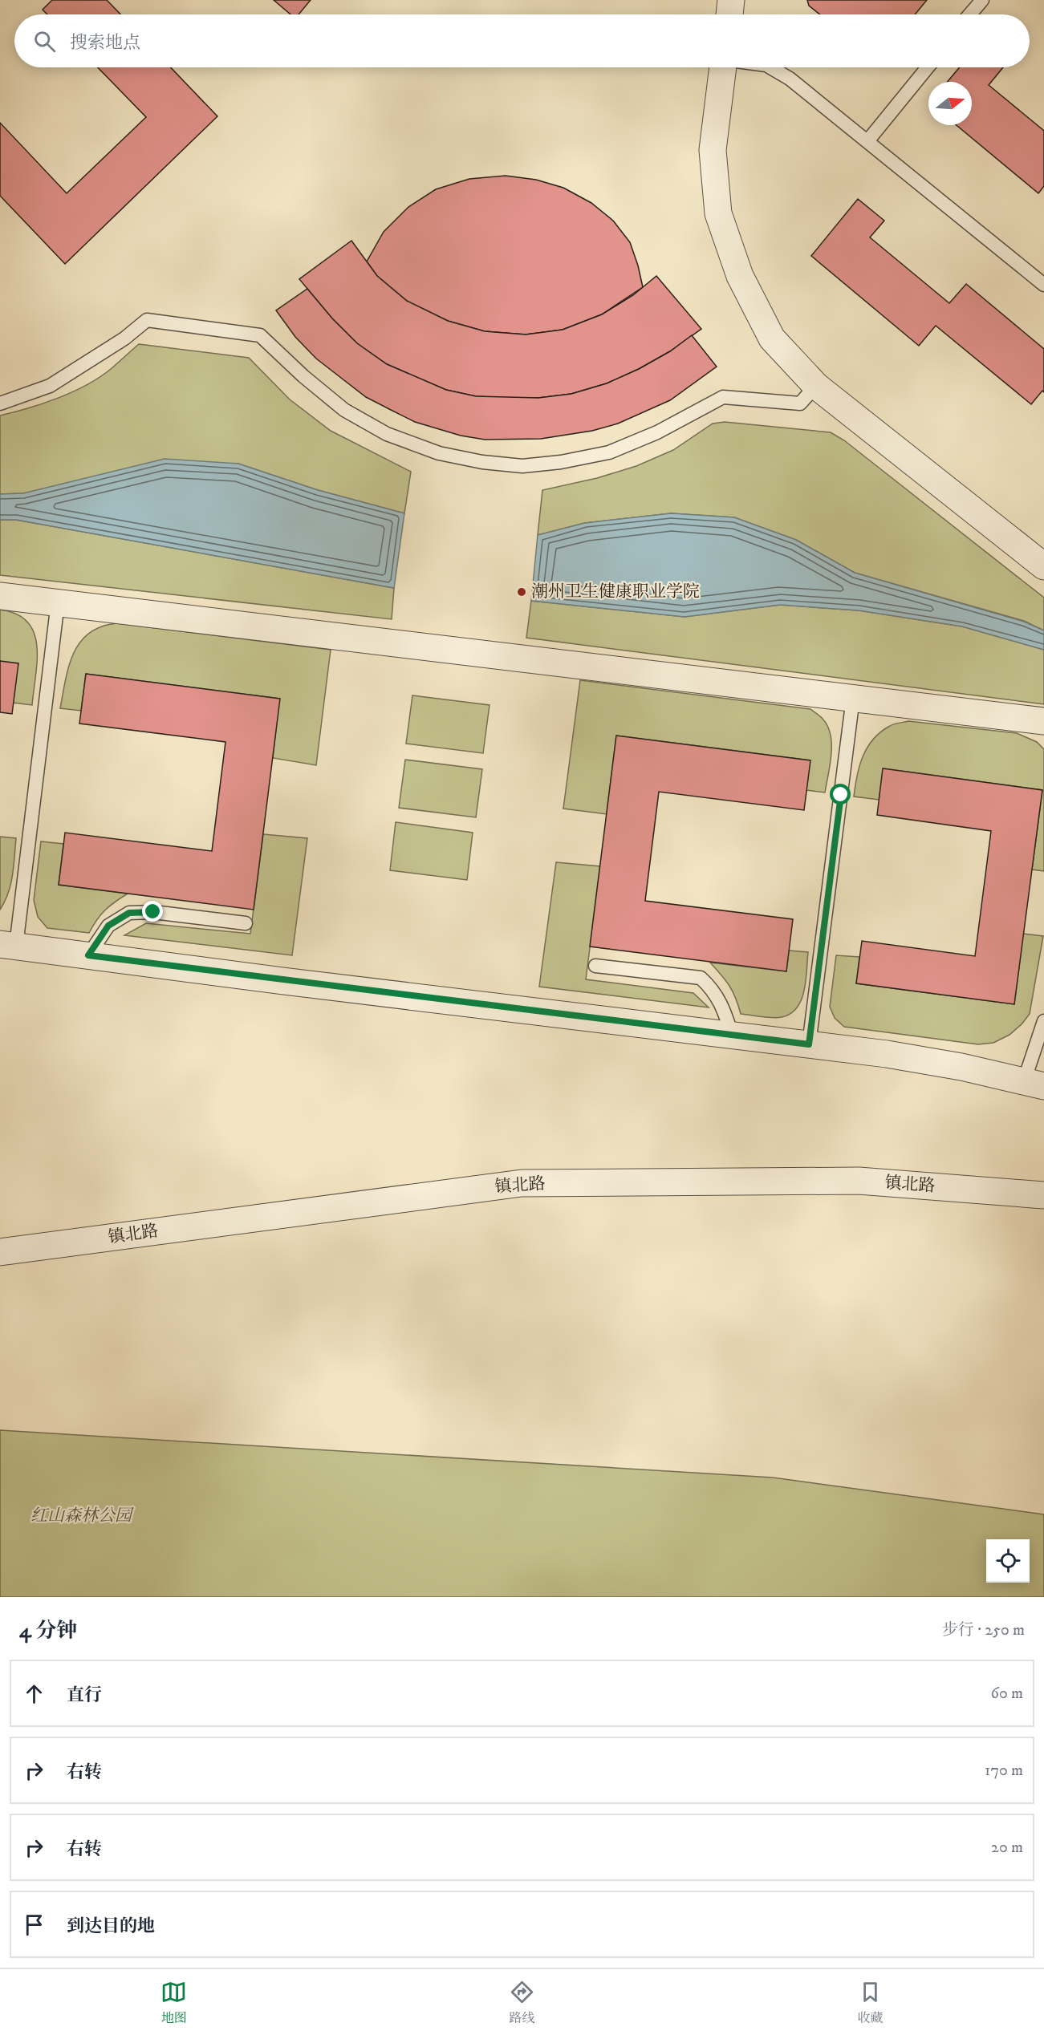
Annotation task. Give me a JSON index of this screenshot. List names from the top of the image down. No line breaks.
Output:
{"streets":{"street":["镇北路"]},"parks":["红山森林公园"],"places":["潮州卫生健康职业学院"],"north":"right","page":{"search":"搜索地点","heading":["4 分钟","步行 · 250 m"],"list":[["直行","60 m"],["右转","170 m"],["右转","20 m"],"到达目的地"],"nav":["地图","路线","收藏"]}}
